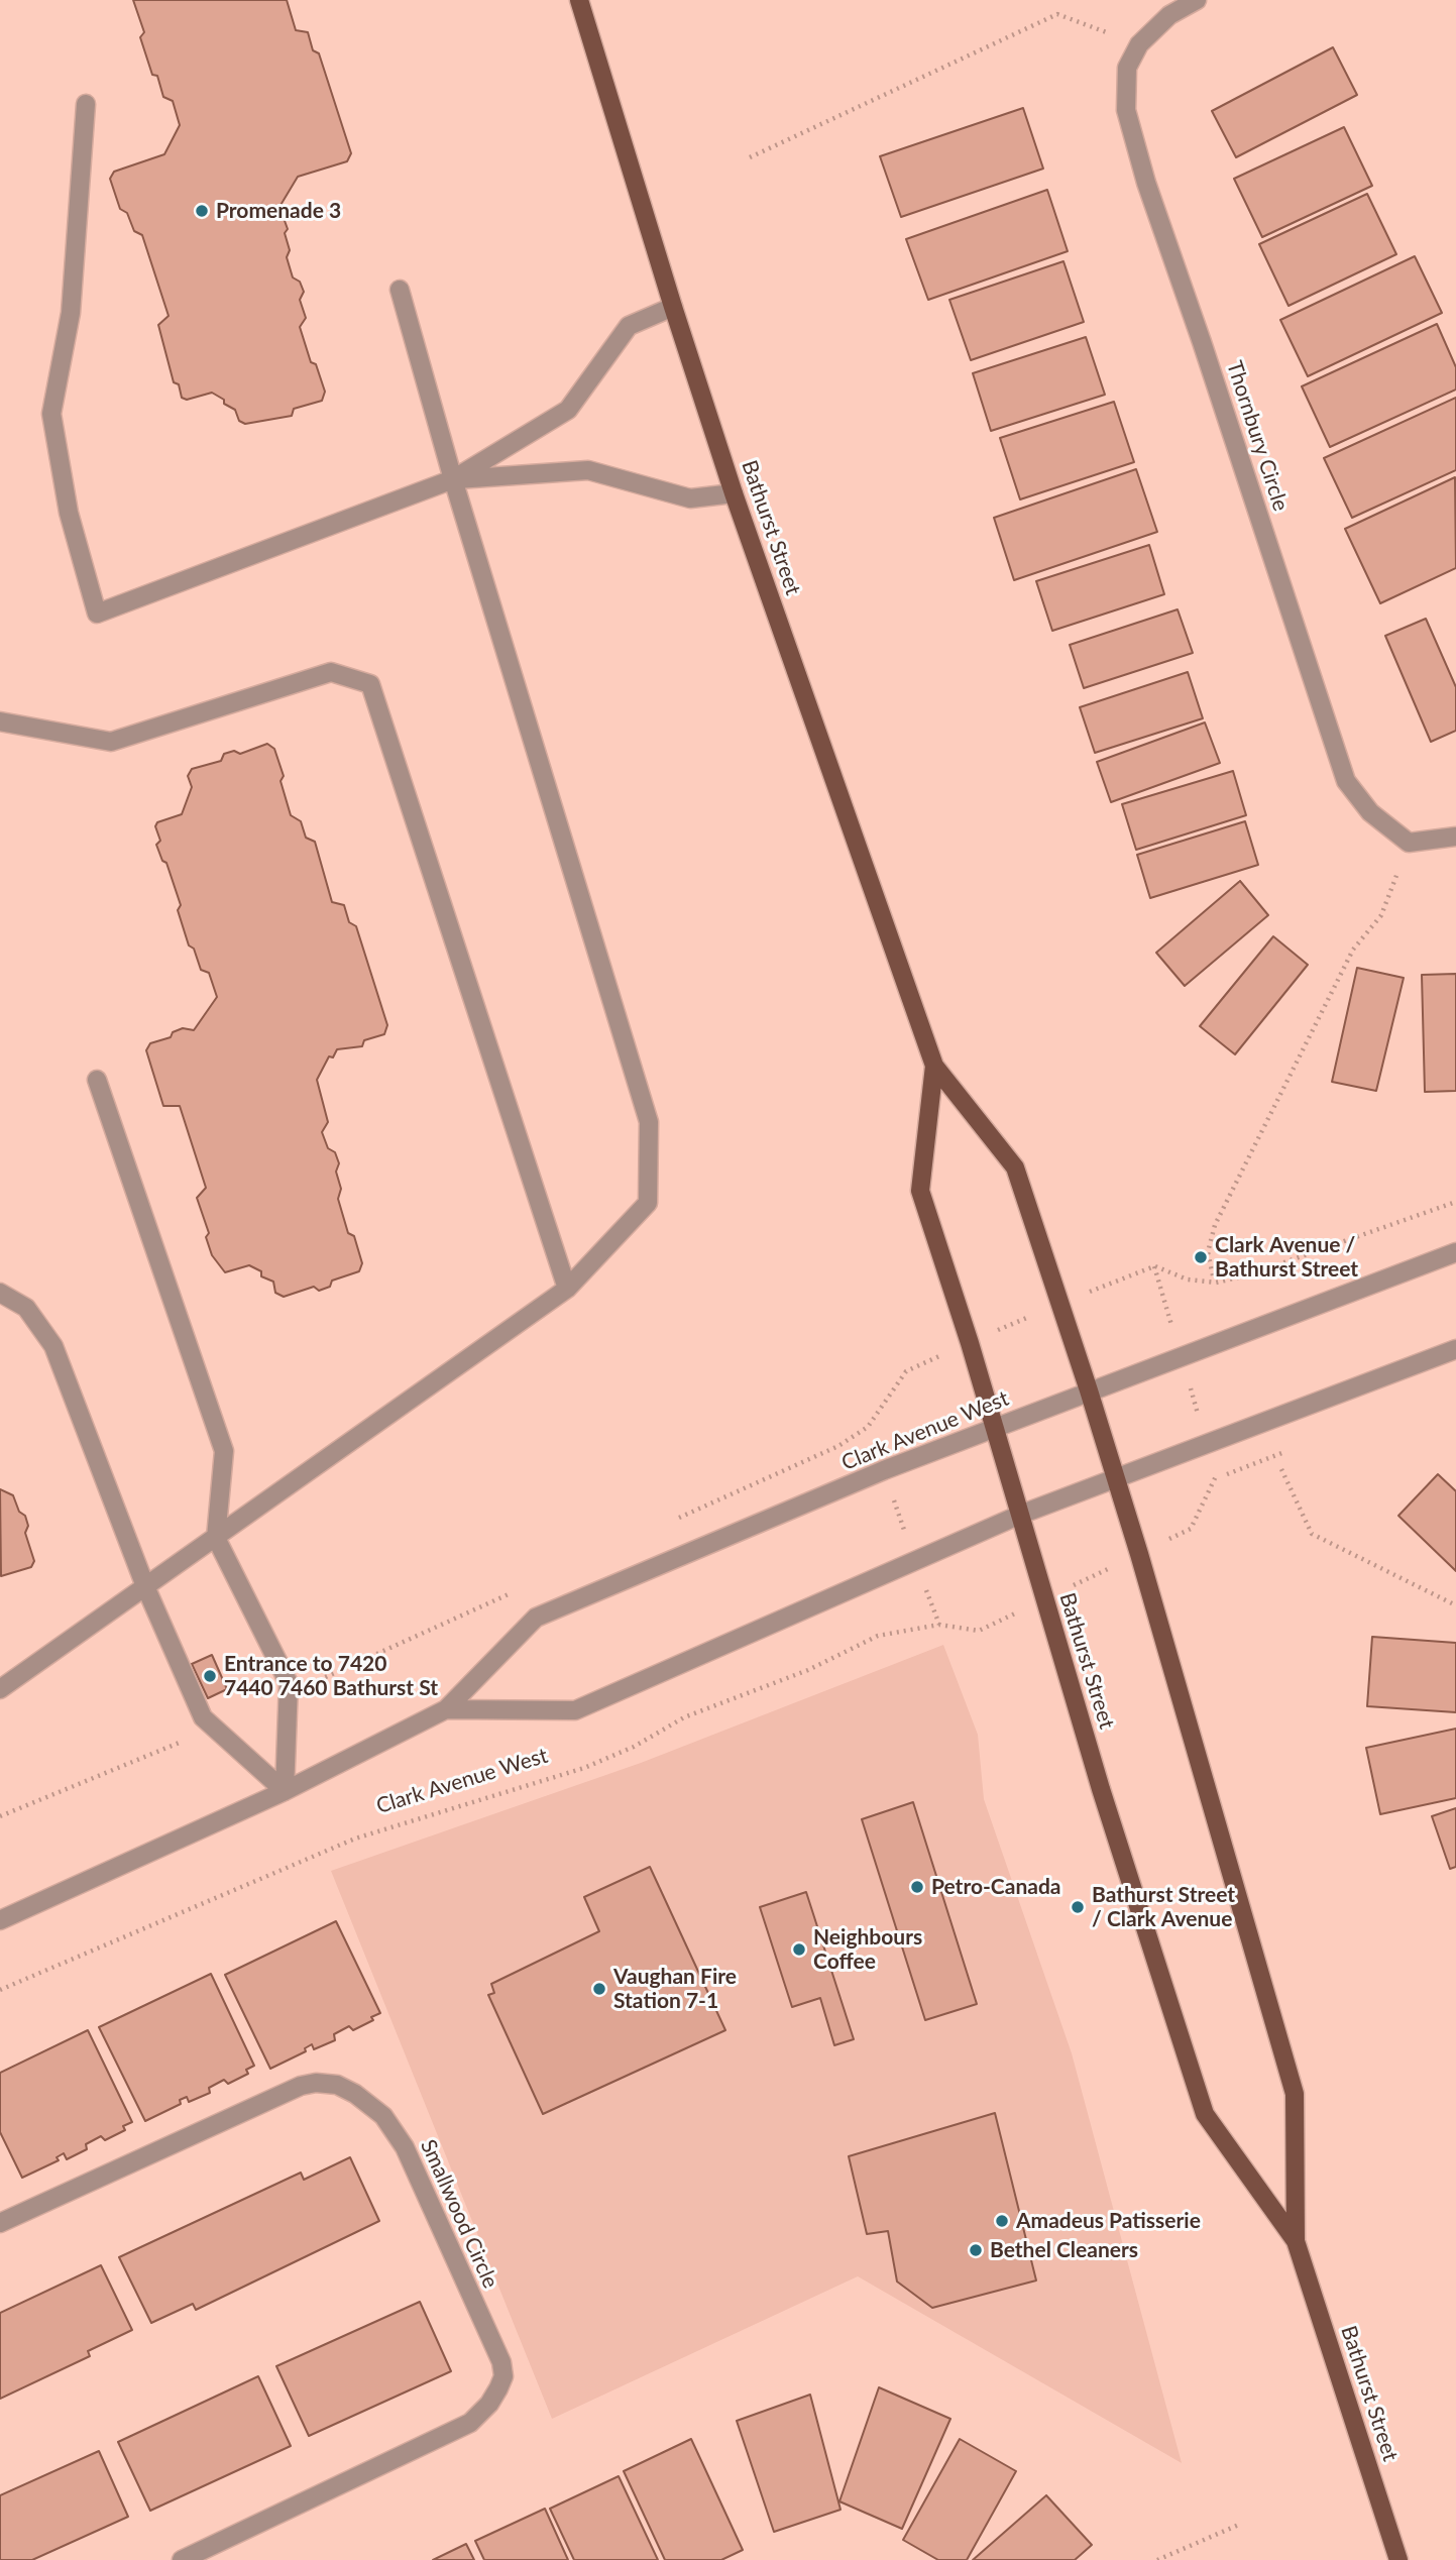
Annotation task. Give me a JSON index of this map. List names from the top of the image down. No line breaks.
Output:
{"streets":{"main road":["Bathurst Street"],"street":["Thornbury Circle","Clark Avenue West","Smallwood Circle"]},"crossings":[["Bathurst Street","Clark Avenue West"]],"places":["Promenade 3","Clark Avenue / Bathurst Street","Entrance to 7420 7440 7460 Bathurst St","Petro-Canada","Bathurst Street / Clark Avenue","Neighbours Coffee","Vaughan Fire Station 7-1","Amadeus Patisserie","Bethel Cleaners"]}
